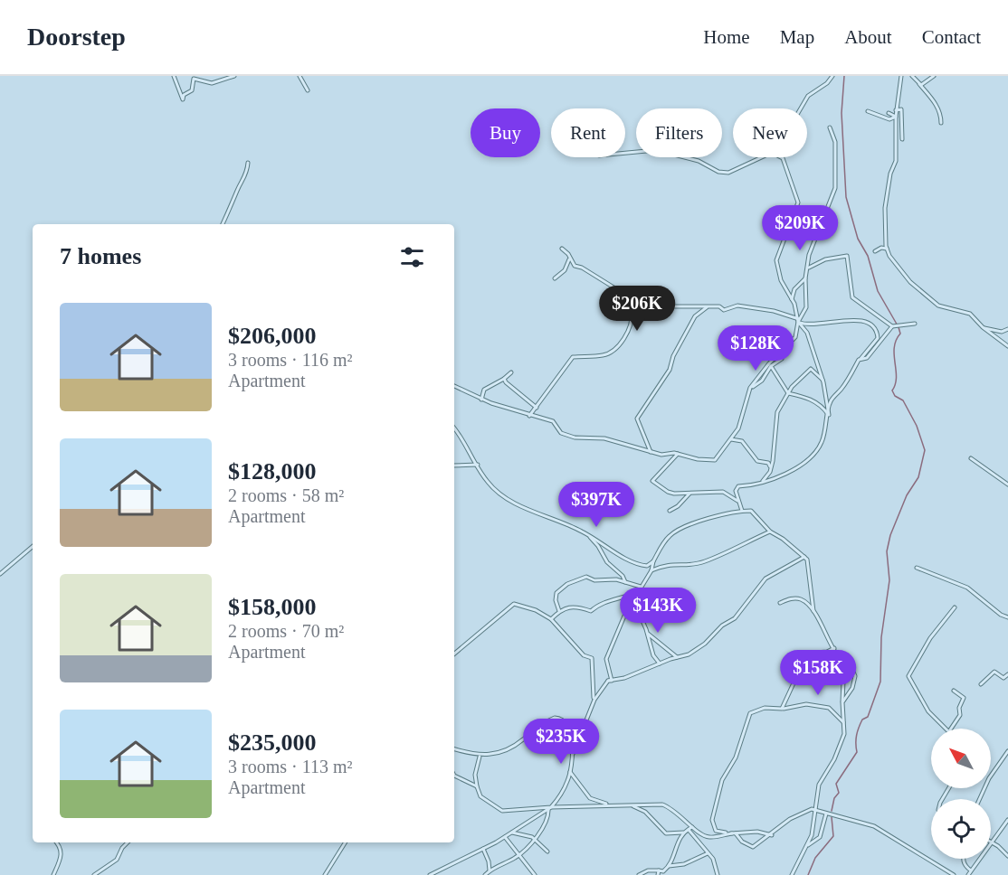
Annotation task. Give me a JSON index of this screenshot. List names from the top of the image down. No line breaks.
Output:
{"north":"top left","page":{"header":"Doorstep","nav":["Home","Map","About","Contact"],"chip":["Buy","Rent","Filters","New"],"price":["$209K","$206K","$128K","$397K","$143K","$158K","$235K"],"heading":"7 homes","list":[{"name":"$206,000","note":"3 rooms · 116 m² · Apartment"},{"name":"$128,000","note":"2 rooms · 58 m² · Apartment"},{"name":"$158,000","note":"2 rooms · 70 m² · Apartment"},{"name":"$235,000","note":"3 rooms · 113 m² · Apartment"}]}}
